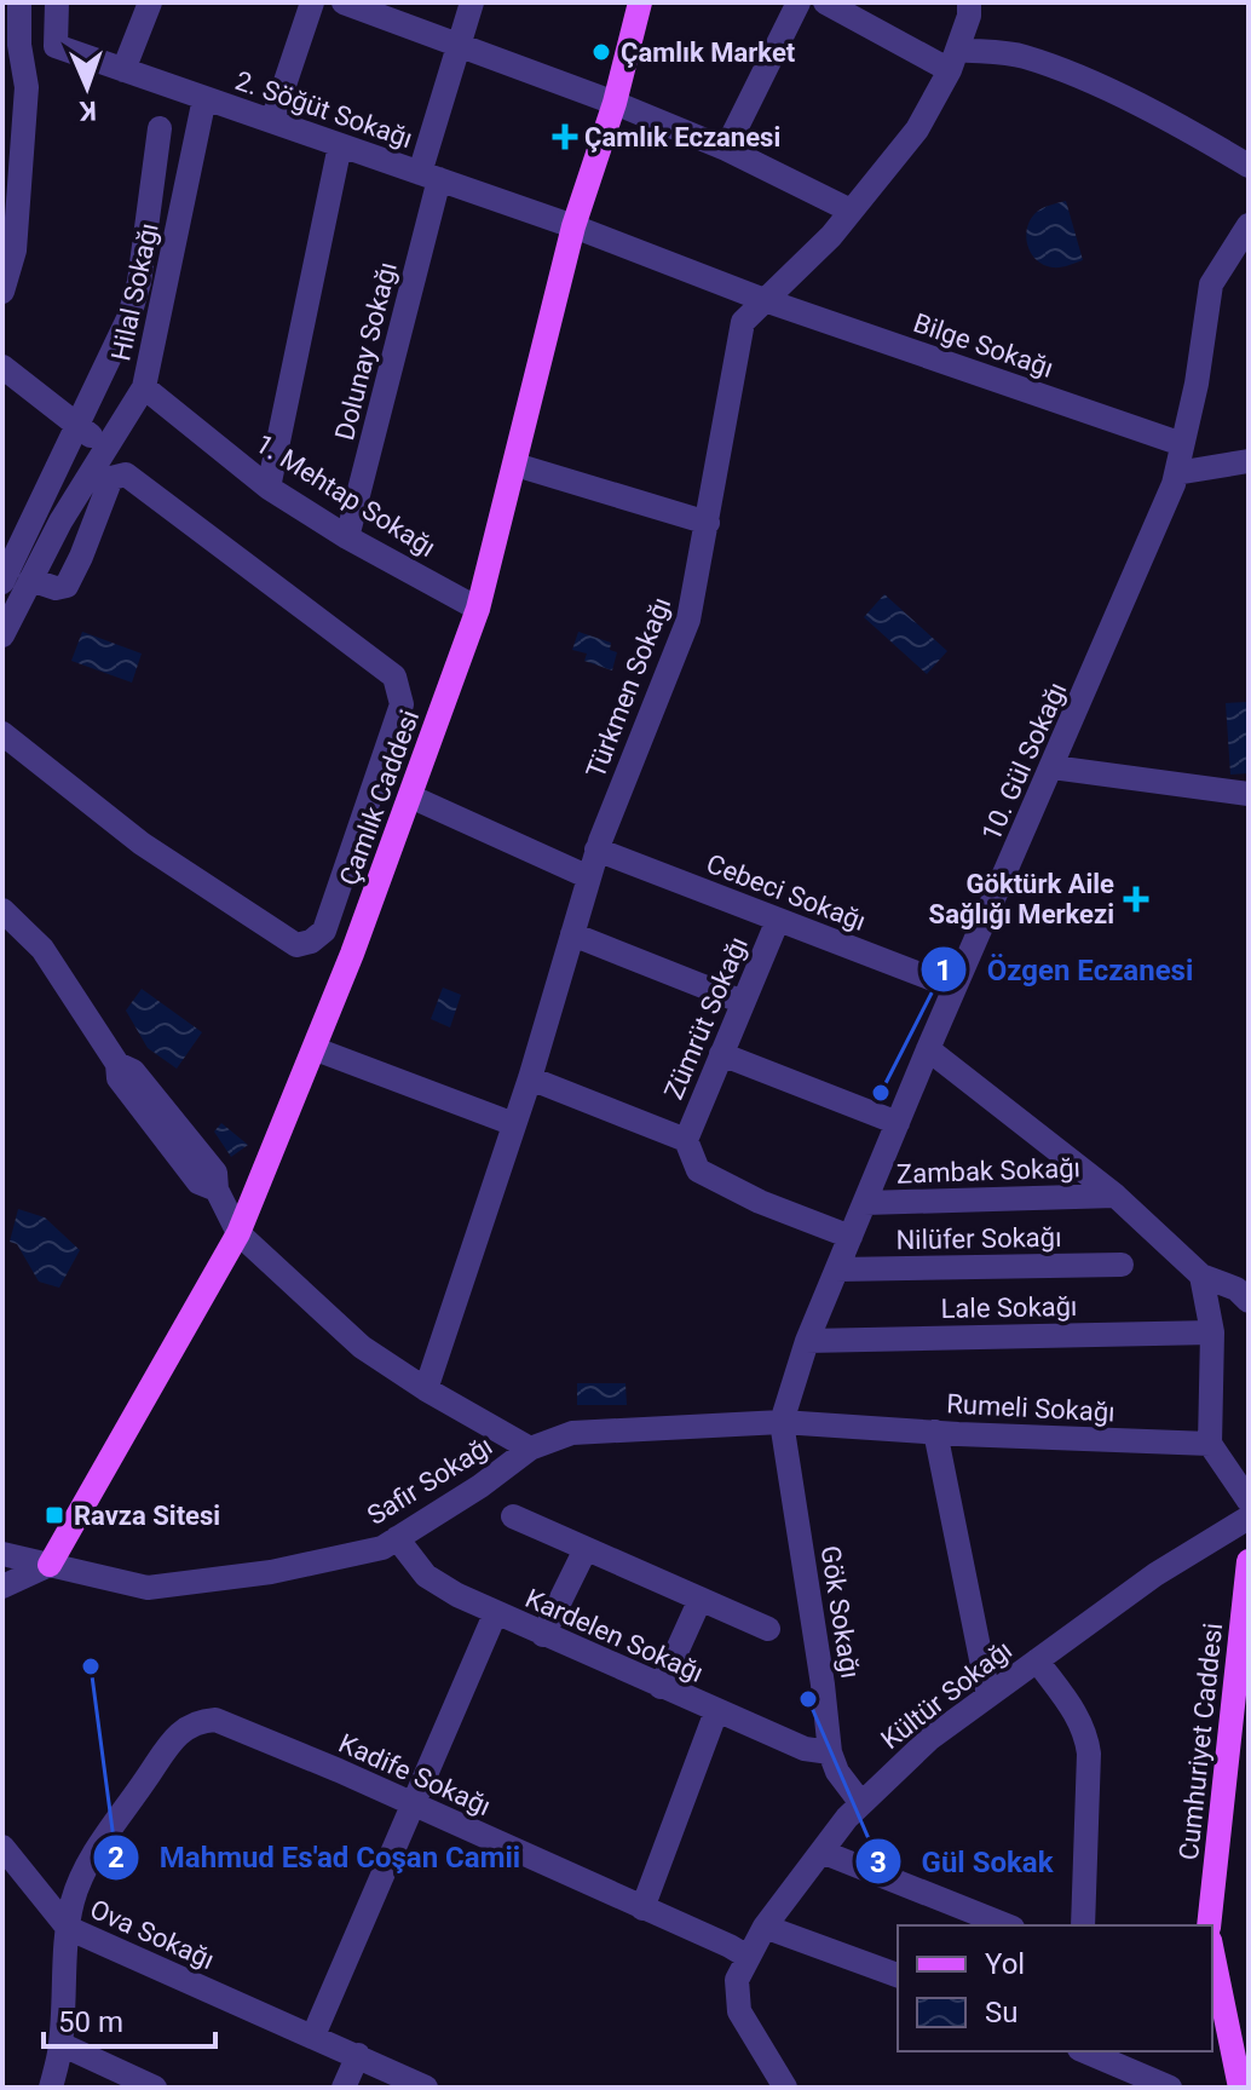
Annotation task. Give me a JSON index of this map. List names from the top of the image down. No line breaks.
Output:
{"streets":{"main road":["Çamlık Caddesi","Cumhuriyet Caddesi"],"street":["2. Söğüt Sokağı","Hilal Sokağı","Bilge Sokağı","Dolunay Sokağı","1. Mehtap Sokağı","Türkmen Sokağı","10. Gül Sokağı","Cebeci Sokağı","Zümrüt Sokağı","Zambak Sokağı","Nilüfer Sokağı","Lale Sokağı","Rumeli Sokağı","Safir Sokağı","Gök Sokağı","Kardelen Sokağı","Kültür Sokağı","Kadife Sokağı","Ova Sokağı"]},"crossings":[["2. Söğüt Sokağı","Hilal Sokağı"],["2. Söğüt Sokağı","Bilge Sokağı"],["2. Söğüt Sokağı","Dolunay Sokağı"],["2. Söğüt Sokağı","Çamlık Caddesi"],["Hilal Sokağı","1. Mehtap Sokağı"],["Bilge Sokağı","Türkmen Sokağı"],["Bilge Sokağı","10. Gül Sokağı"],["Bilge Sokağı","Çamlık Caddesi"],["Dolunay Sokağı","1. Mehtap Sokağı"],["1. Mehtap Sokağı","Çamlık Caddesi"],["Türkmen Sokağı","Cebeci Sokağı"],["10. Gül Sokağı","Cebeci Sokağı"],["10. Gül Sokağı","Zambak Sokağı"],["10. Gül Sokağı","Nilüfer Sokağı"],["10. Gül Sokağı","Lale Sokağı"],["10. Gül Sokağı","Rumeli Sokağı"],["10. Gül Sokağı","Safir Sokağı"],["10. Gül Sokağı","Gök Sokağı"],["Çamlık Caddesi","Safir Sokağı"],["Cebeci Sokağı","Zümrüt Sokağı"],["Rumeli Sokağı","Safir Sokağı"],["Rumeli Sokağı","Gök Sokağı"],["Safir Sokağı","Gök Sokağı"],["Safir Sokağı","Kardelen Sokağı"],["Gök Sokağı","Kardelen Sokağı"],["Gök Sokağı","Kültür Sokağı"],["Kültür Sokağı","Kadife Sokağı"],["Kadife Sokağı","Ova Sokağı"]],"places":{"other":["Çamlık Market","Özgen Eczanesi","Mahmud Es'ad Coşan Camii","Gül Sokak"],"health":["Çamlık Eczanesi","Göktürk Aile Sağlığı Merkezi"],"transit":["Ravza Sitesi"]},"legend":["Yol","Su"],"scale_bar":"50 m","north":"bottom"}
